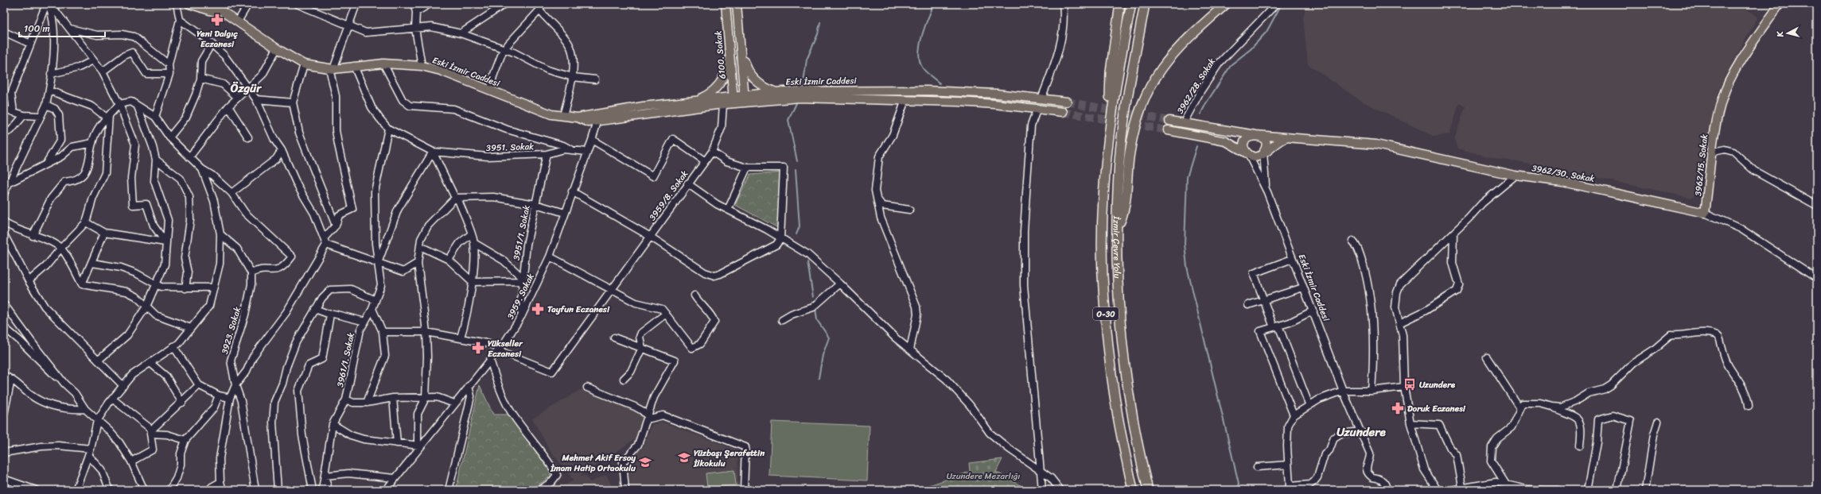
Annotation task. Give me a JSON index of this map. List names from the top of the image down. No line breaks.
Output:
{"streets":{"highway":["İzmir Çevre Yolu","O-30"],"main road":["6100. Sokak","Eski İzmir Caddesi","3962/15. Sokak","3962/30. Sokak"],"street":["3962/28. Sokak","3951. Sokak","3959/8. Sokak","3951/1. Sokak","3959. Sokak","3923. Sokak","3961/1. Sokak"]},"crossings":[["6100. Sokak","Eski İzmir Caddesi"],["Eski İzmir Caddesi","3962/30. Sokak"],["Eski İzmir Caddesi","3959/8. Sokak"],["Eski İzmir Caddesi","3959. Sokak"],["3962/28. Sokak","3962/30. Sokak"],["3951. Sokak","3951/1. Sokak"],["3951. Sokak","3959. Sokak"],["3951. Sokak","3961/1. Sokak"],["3962/15. Sokak","3962/30. Sokak"],["3959/8. Sokak","3959. Sokak"],["3951/1. Sokak","3959. Sokak"]],"districts":["Özgür","Uzundere"],"parks":["Uzundere Mezarlığı"],"places":{"pharmacy":["Yeni Dalgıç Eczanesi","Tayfun Eczanesi","Yükseller Eczanesi","Doruk Eczanesi"],"bus stop":["Uzundere"],"school or university":["Yüzbaşı Şerafettin İlkokulu","Mehmet Akif Ersoy İmam Hatip Ortaokulu"]},"scale_bar":"100 m","north":"left"}
